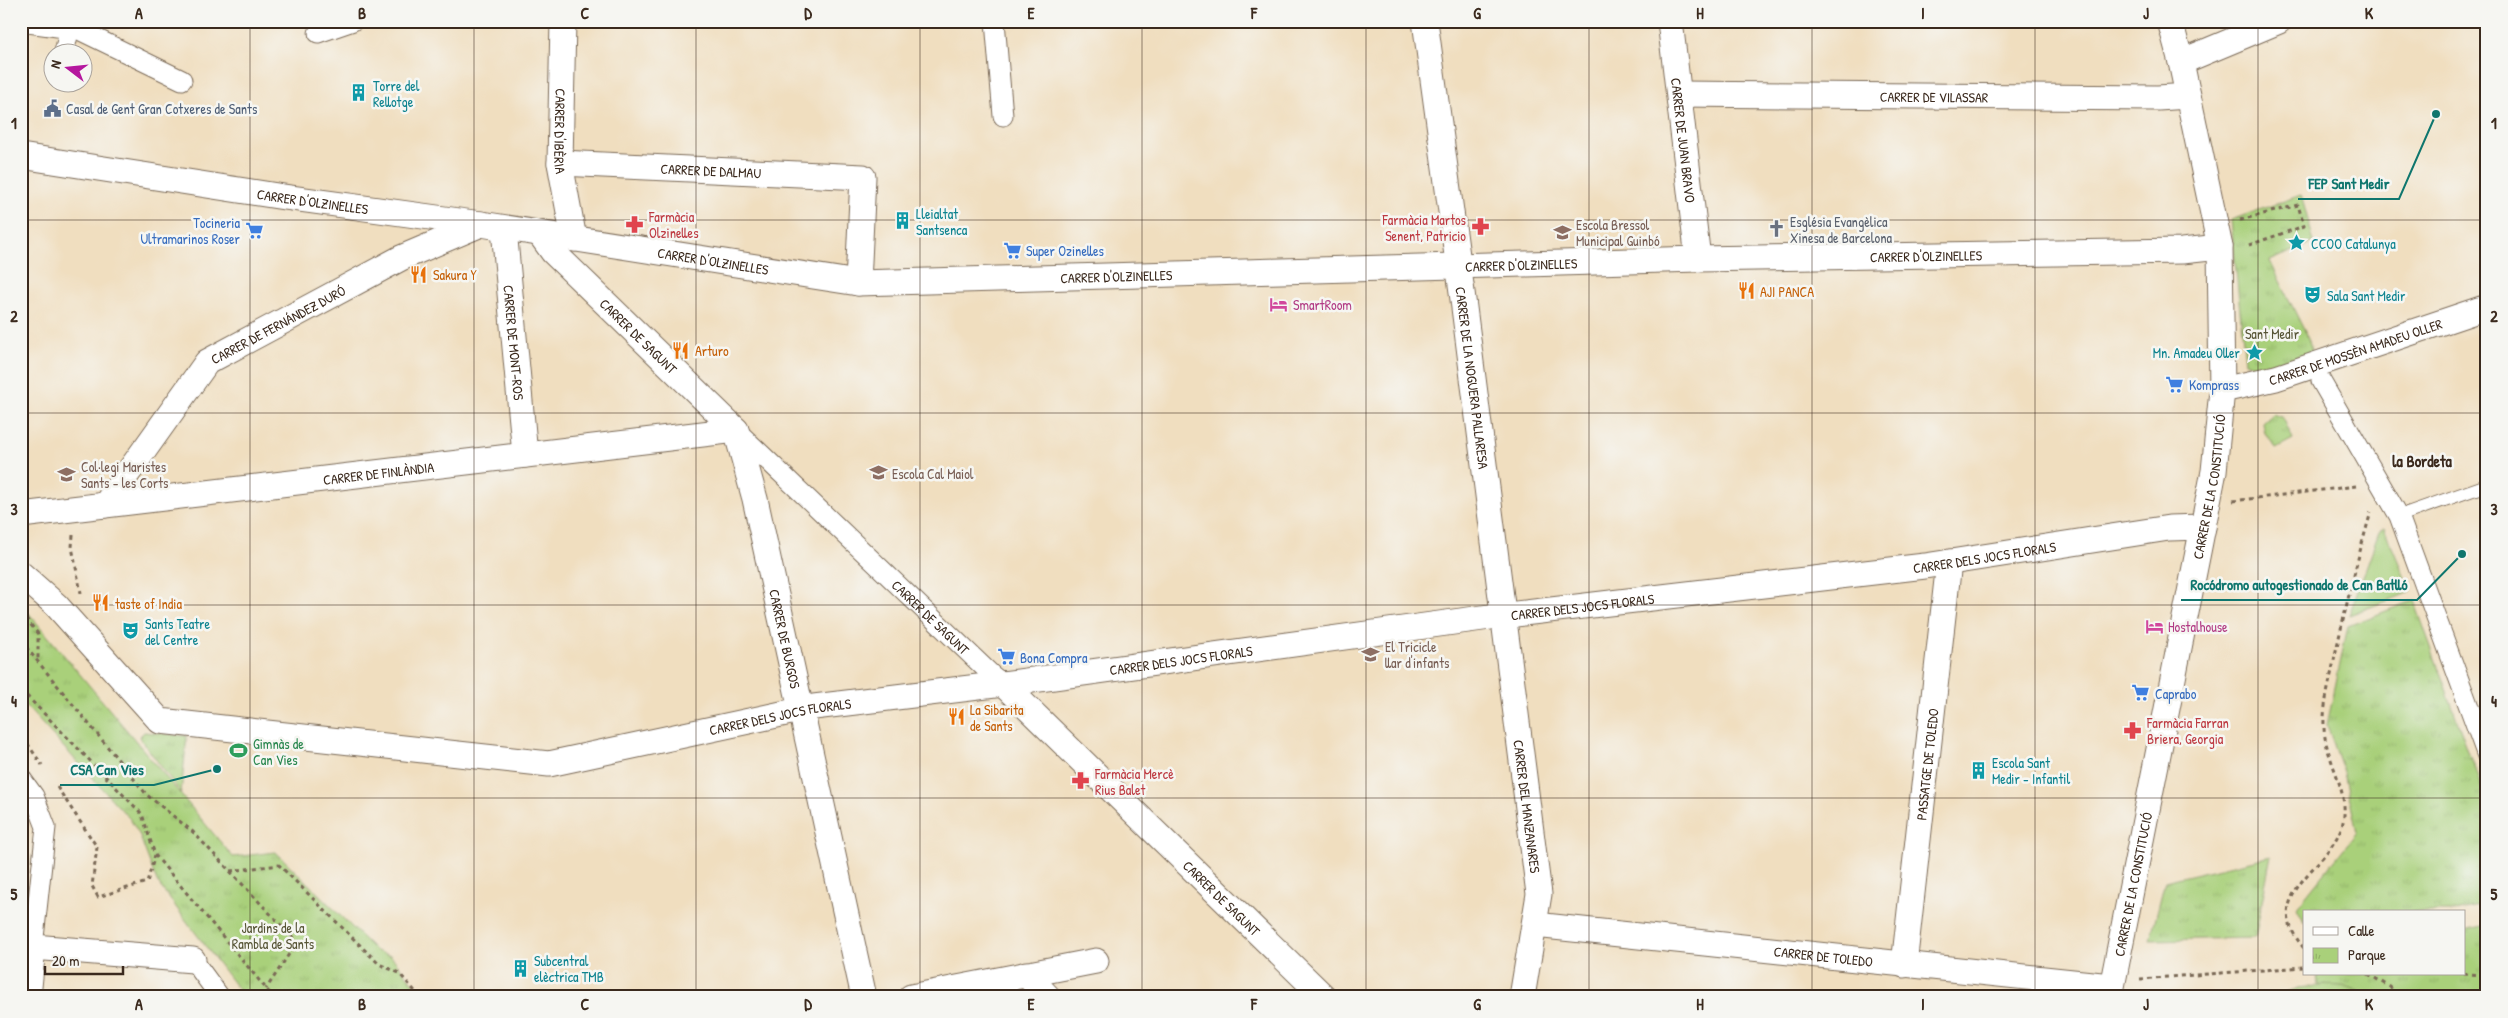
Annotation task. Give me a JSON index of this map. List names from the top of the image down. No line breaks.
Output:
{"streets":{"street":["CARRER DE VILASSAR","CARRER D'IBÈRIA","CARRER DE JUAN BRAVO","CARRER DE DALMAU","CARRER D'OLZINELLES","CARRER DE FERNÁNDEZ DURÓ","CARRER DE SAGUNT","CARRER DE MONT-ROS","CARRER DE MOSSÈN AMADEU OLLER","CARRER DE LA NOGUERA PALLARESA","CARRER DE FINLÀNDIA","CARRER DE LA CONSTITUCIÓ","CARRER DELS JOCS FLORALS","CARRER DE BURGOS","PASSATGE DE TOLEDO","CARRER DEL MANZANARES","CARRER DE TOLEDO"]},"crossings":[["CARRER DE VILASSAR","CARRER DE JUAN BRAVO"],["CARRER DE VILASSAR","CARRER DE LA CONSTITUCIÓ"],["CARRER D'IBÈRIA","CARRER DE DALMAU"],["CARRER D'IBÈRIA","CARRER D'OLZINELLES"],["CARRER DE JUAN BRAVO","CARRER D'OLZINELLES"],["CARRER DE DALMAU","CARRER D'OLZINELLES"],["CARRER D'OLZINELLES","CARRER DE FERNÁNDEZ DURÓ"],["CARRER D'OLZINELLES","CARRER DE SAGUNT"],["CARRER D'OLZINELLES","CARRER DE MONT-ROS"],["CARRER D'OLZINELLES","CARRER DE LA NOGUERA PALLARESA"],["CARRER D'OLZINELLES","CARRER DE LA CONSTITUCIÓ"],["CARRER DE FERNÁNDEZ DURÓ","CARRER DE MONT-ROS"],["CARRER DE FERNÁNDEZ DURÓ","CARRER DE FINLÀNDIA"],["CARRER DE SAGUNT","CARRER DE FINLÀNDIA"],["CARRER DE SAGUNT","CARRER DELS JOCS FLORALS"],["CARRER DE SAGUNT","CARRER DE BURGOS"],["CARRER DE MONT-ROS","CARRER DE FINLÀNDIA"],["CARRER DE MOSSÈN AMADEU OLLER","CARRER DE LA CONSTITUCIÓ"],["CARRER DE LA NOGUERA PALLARESA","CARRER DELS JOCS FLORALS"],["CARRER DE LA NOGUERA PALLARESA","CARRER DEL MANZANARES"],["CARRER DE FINLÀNDIA","CARRER DE BURGOS"],["CARRER DE LA CONSTITUCIÓ","CARRER DELS JOCS FLORALS"],["CARRER DE LA CONSTITUCIÓ","CARRER DE TOLEDO"],["CARRER DELS JOCS FLORALS","CARRER DE BURGOS"],["CARRER DELS JOCS FLORALS","PASSATGE DE TOLEDO"],["CARRER DELS JOCS FLORALS","CARRER DEL MANZANARES"],["PASSATGE DE TOLEDO","CARRER DE TOLEDO"],["CARRER DEL MANZANARES","CARRER DE TOLEDO"]],"districts":["la Bordeta"],"parks":["Sant Medir","Jardins de la Rambla de Sants"],"places":{"building":["Torre del Rellotge","Lleialtat Santsenca","Escola Sant Medir - Infantil","Subcentral elèctrica TMB"],"public building":["Casal de Gent Gran Cotxeres de Sants"],"other":["FEP Sant Medir","Rocódromo autogestionado de Can Batlló","CSA Can Vies"],"pharmacy":["Farmàcia Olzinelles","Farmàcia Martos Senent, Patricio","Farmàcia Farran Briera, Georgia","Farmàcia Mercè Rius Balet"],"church":["Església Evangèlica Xinesa de Barcelona"],"supermarket":["Tocineria Ultramarinos Roser","Super Ozinelles","Komprass","Bona Compra","Caprabo"],"school or university":["Escola Bressol Municipal Guinbó","Escola Cal Maiol","Col·legi Maristes Sants - les Corts","El Tricicle llar d'infants"],"place":["CCOO Catalunya","Mn. Amadeu Oller"],"restaurant":["Sakura Y","AJI PANCA","Arturo","taste of India","La Sibarita de Sants"],"theatre":["Sala Sant Medir","Sants Teatre del Centre"],"hotel":["SmartRoom","Hostalhouse"],"sports":["Gimnàs de Can Vies"]},"legend":["Calle","Parque"],"scale_bar":"20 m","north":"left","grid":{"columns":["A","B","C","D","E","F","G","H","I","J","K"],"rows":["1","2","3","4","5"]}}
